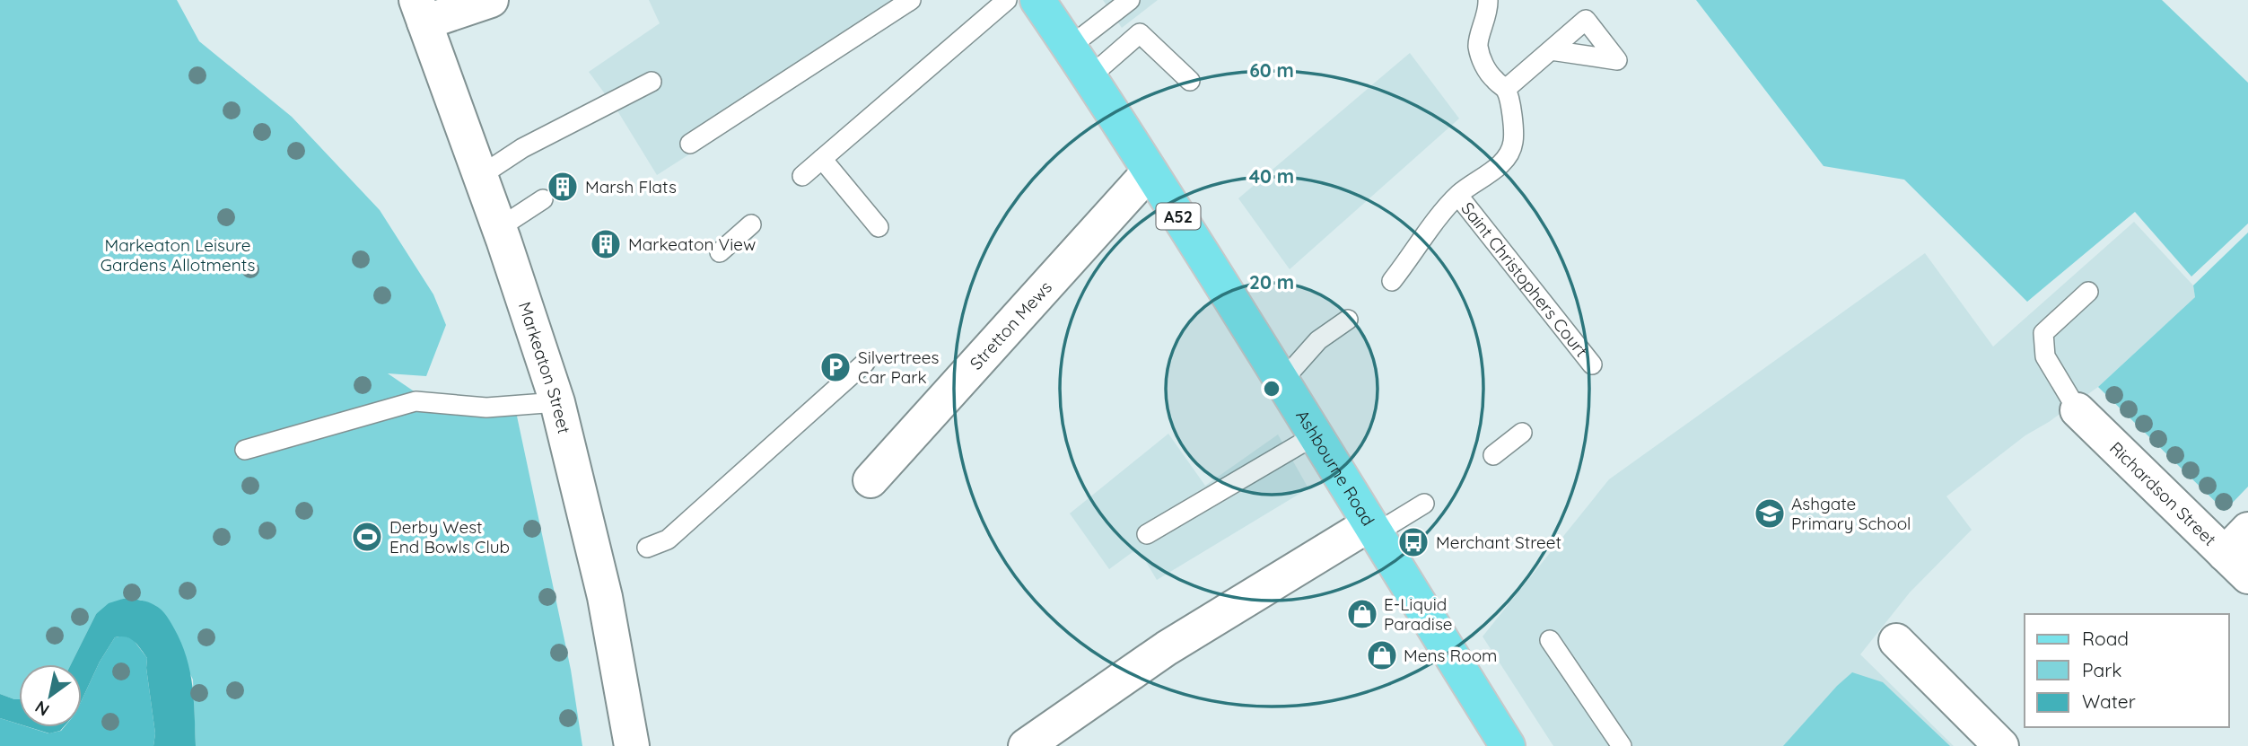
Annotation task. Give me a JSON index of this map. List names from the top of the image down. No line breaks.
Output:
{"streets":{"main road":["A52","Ashbourne Road"],"street":["Stretton Mews","Markeaton Street","Richardson Street"],"lane":["Saint Christophers Court"]},"crossings":[["Stretton Mews","Ashbourne Road"]],"parks":["Markeaton Leisure Gardens Allotments"],"places":{"building":["Marsh Flats","Markeaton View"],"parking":["Silvertrees Car Park"],"school or university":["Ashgate Primary School"],"sports":["Derby West End Bowls Club"],"bus stop":["Merchant Street"],"shop":["E-Liquid Paradise","Mens Room"]},"legend":["Road","Park","Water"],"north":"bottom left","rings":["60 m","40 m","20 m"]}
